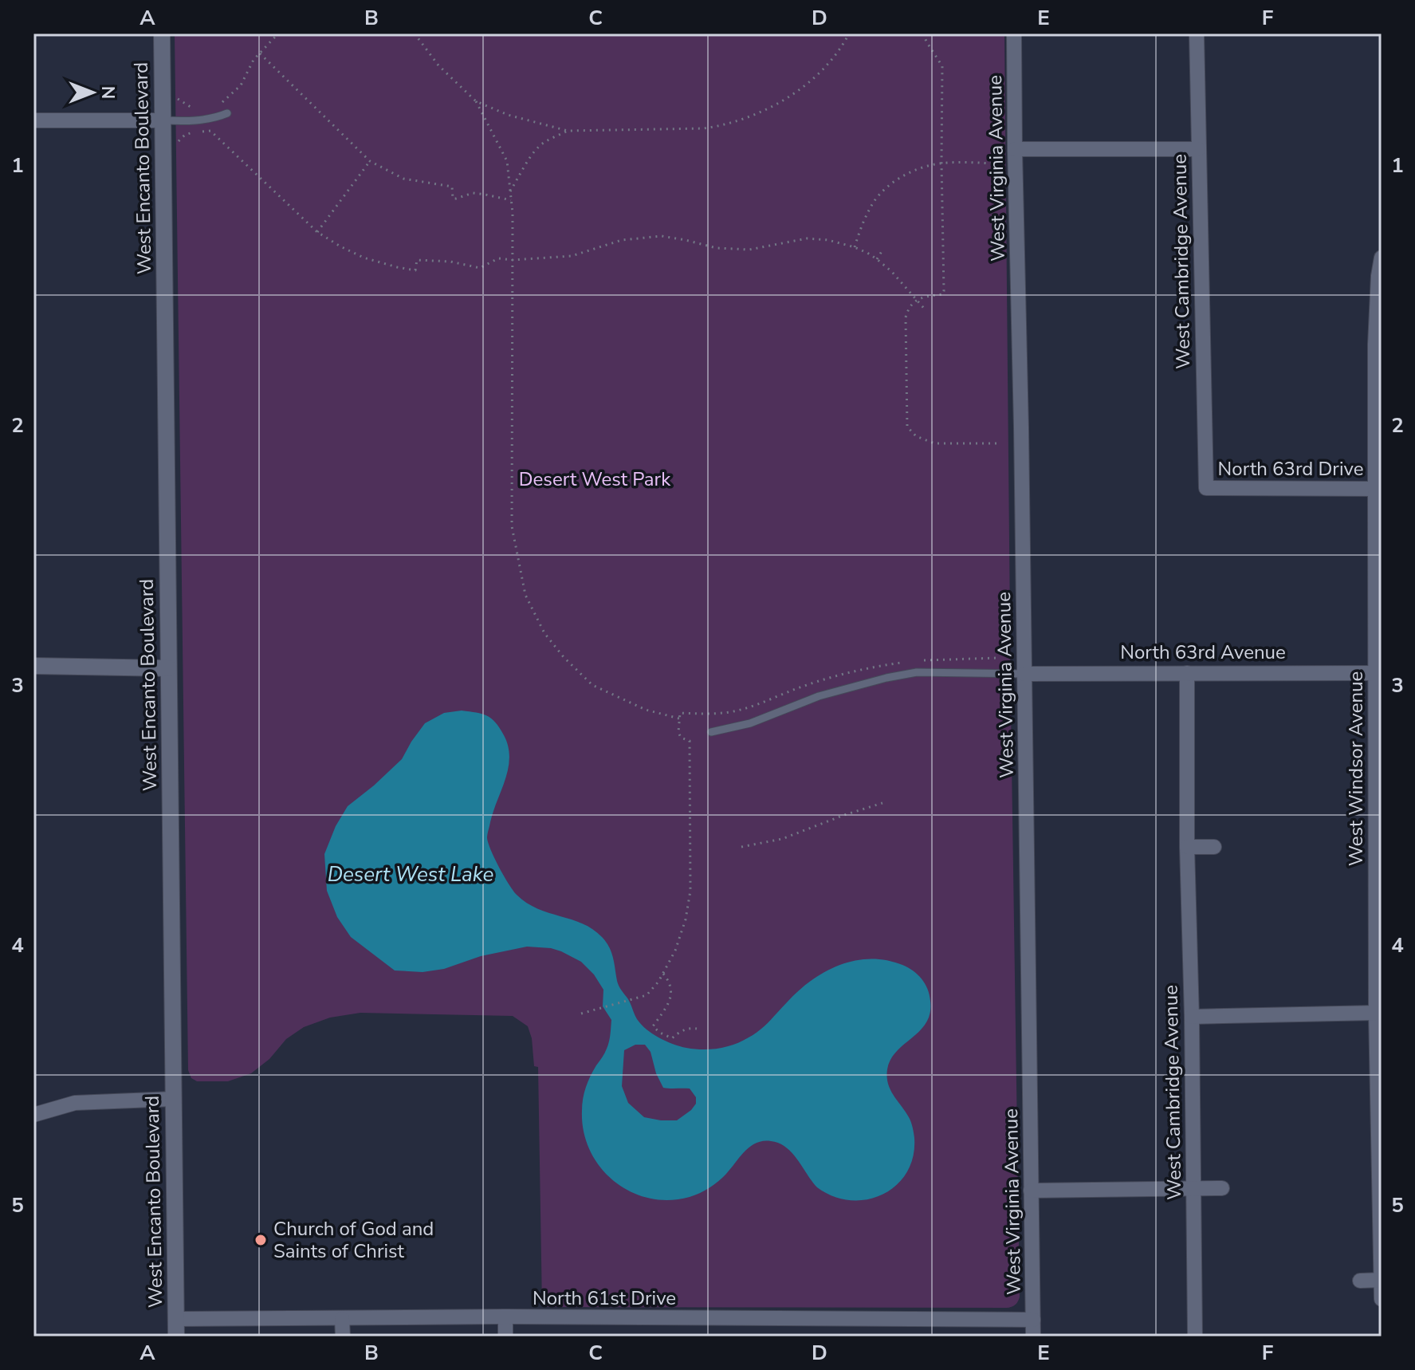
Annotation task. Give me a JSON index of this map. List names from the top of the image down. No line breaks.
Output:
{"streets":{"street":["West Encanto Boulevard","West Virginia Avenue","West Cambridge Avenue","North 63rd Drive","North 63rd Avenue","West Windsor Avenue","North 61st Drive"]},"crossings":[["West Encanto Boulevard","North 61st Drive"],["West Virginia Avenue","North 63rd Avenue"],["West Virginia Avenue","North 61st Drive"],["West Cambridge Avenue","North 63rd Drive"],["West Cambridge Avenue","North 63rd Avenue"],["North 63rd Drive","West Windsor Avenue"],["North 63rd Avenue","West Windsor Avenue"]],"water":["Desert West Lake"],"parks":["Desert West Park"],"places":["Church of God and Saints of Christ"],"north":"right","grid":{"columns":["A","B","C","D","E","F"],"rows":["1","2","3","4","5"]}}
